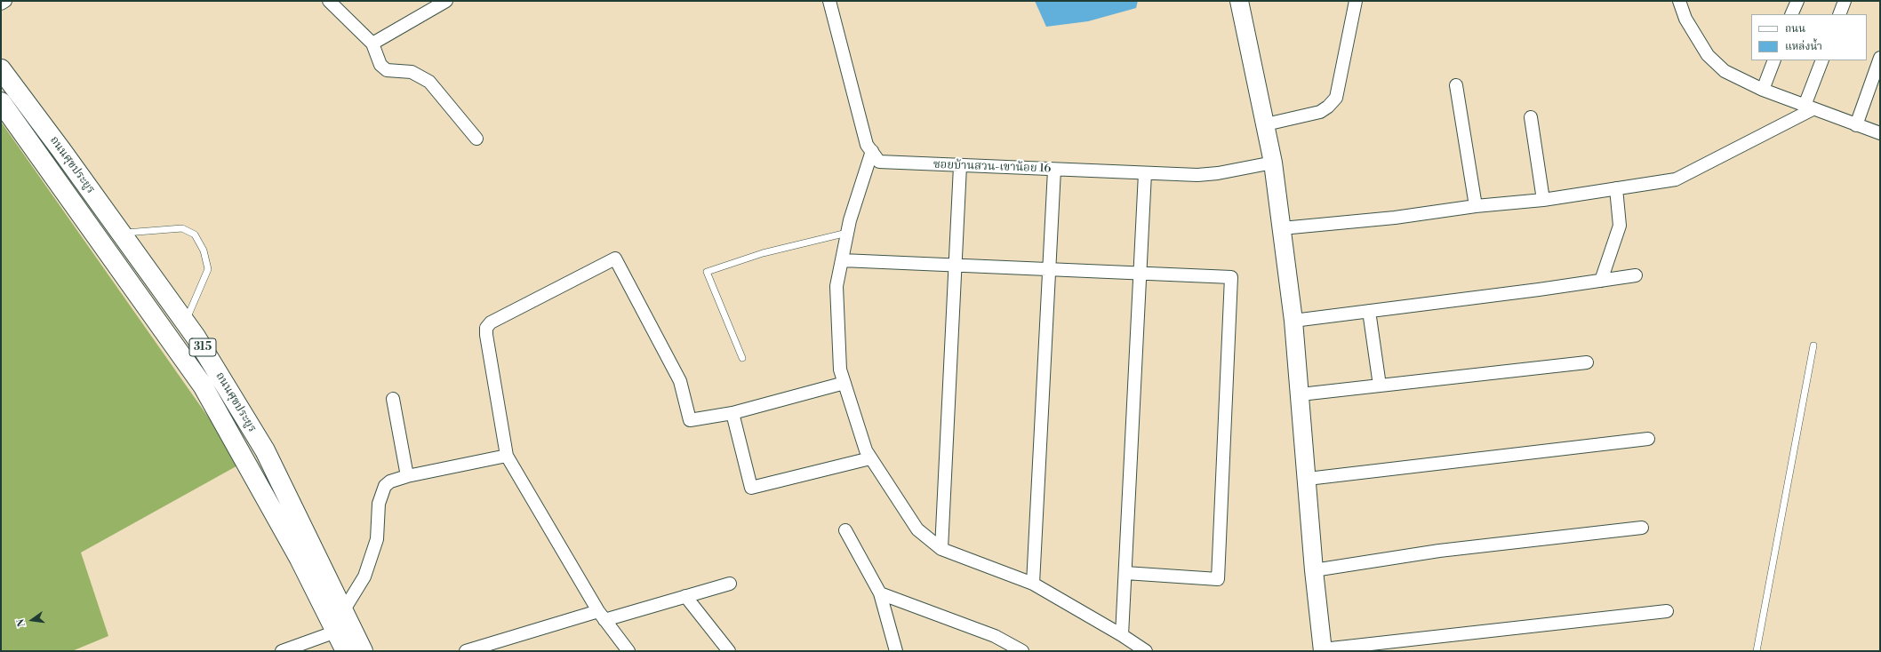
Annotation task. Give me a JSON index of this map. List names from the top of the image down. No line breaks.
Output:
{"streets":{"main road":["ถนนศุขประยูร","315"],"street":["ซอยบ้านสวน-เขาน้อย 16"]},"legend":["ถนน","แหล่งน้ำ"],"north":"left"}
